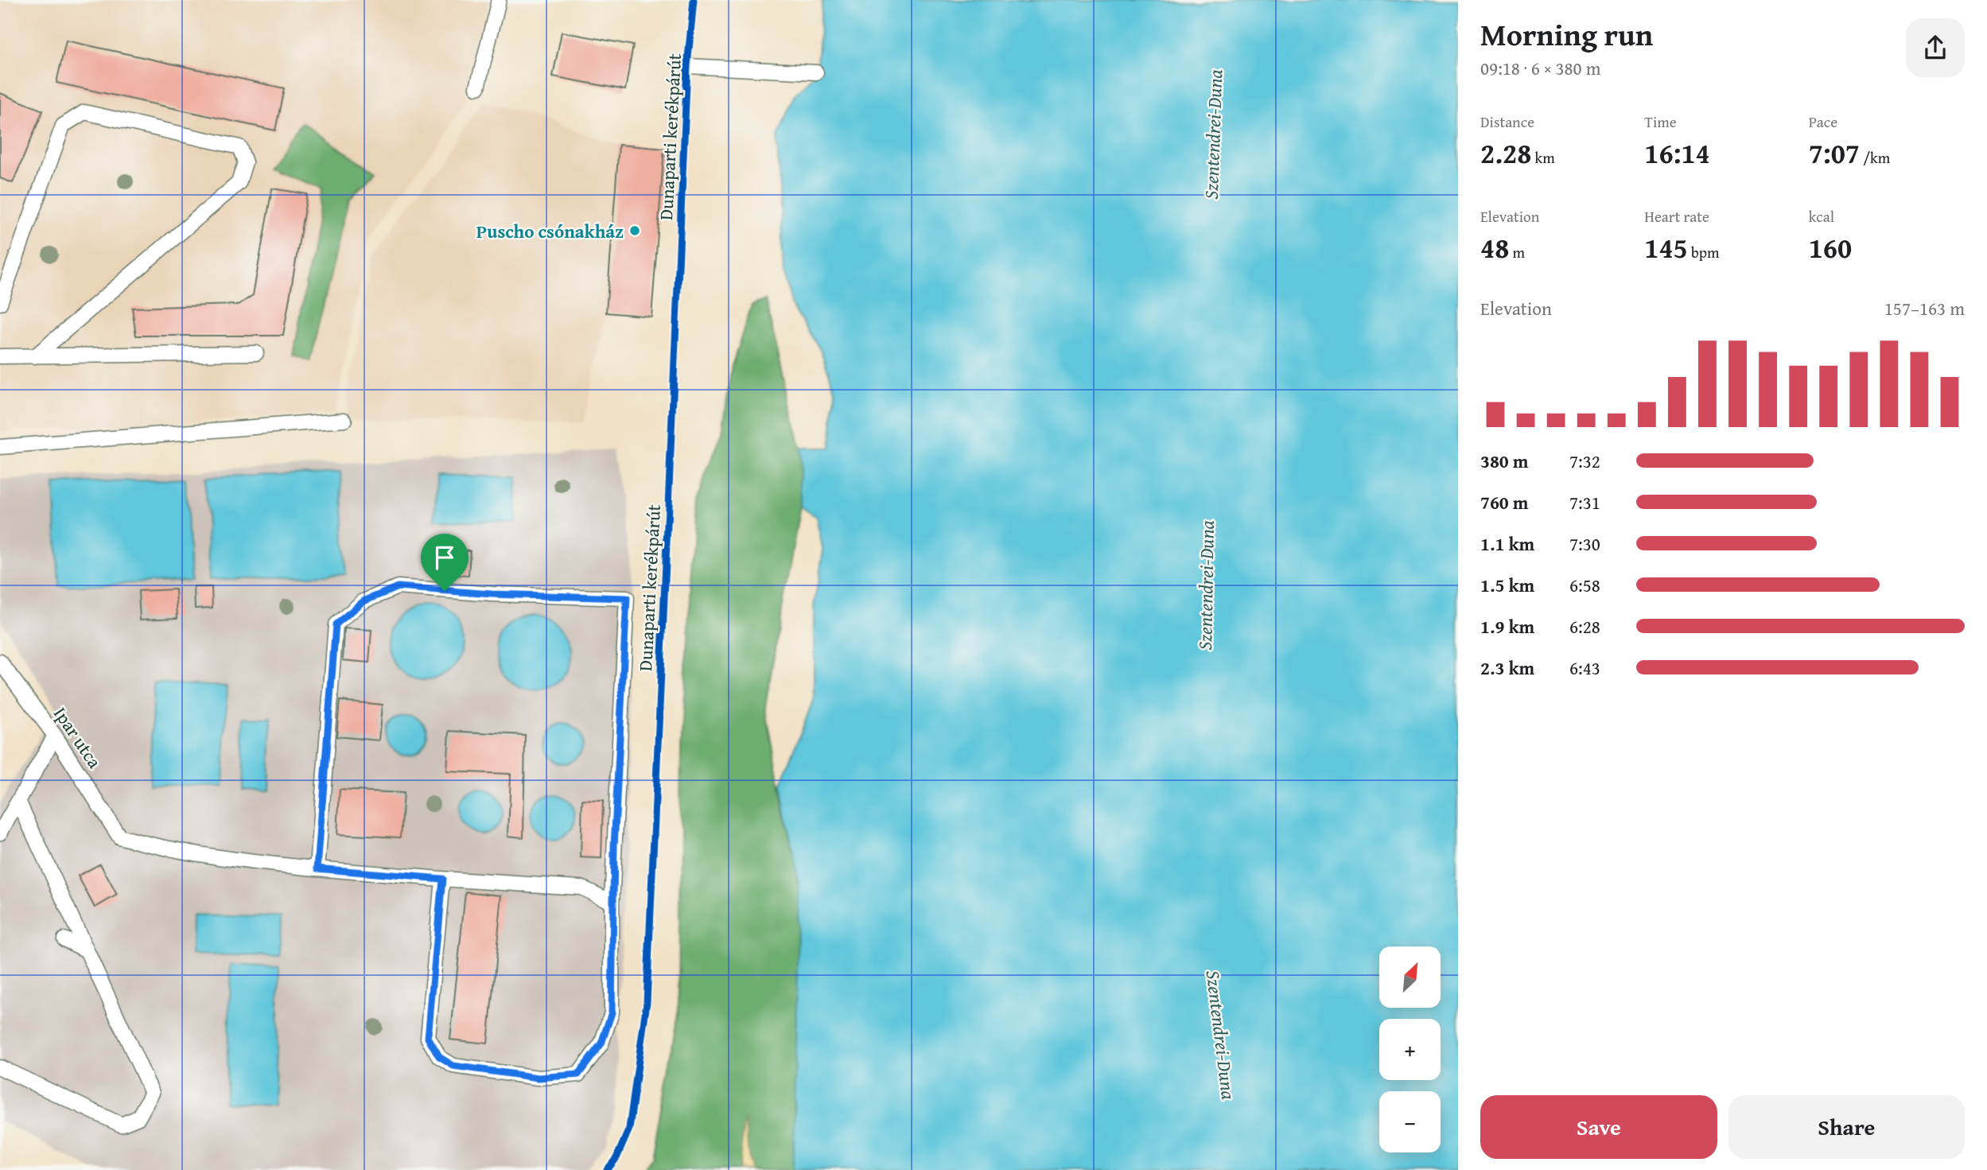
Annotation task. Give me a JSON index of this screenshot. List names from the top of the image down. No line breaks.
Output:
{"streets":{"lane":["Ipar utca"],"cycle path":["Dunaparti kerékpárút"]},"water":["Szentendrei-Duna"],"places":["Puscho csónakház"],"north":"top right","page":{"heading":["Morning run","09:18 · 6 × 380 m"],"stats":[["Distance","2.28 km"],["Time","16:14"],["Pace","7:07 /km"],["Elevation","48 m"],["Heart rate","145 bpm"],["kcal","160"]],"chart":["Elevation","157–163 m"],"list":[{"name":"380 m","note":"7:32"},{"name":"760 m","note":"7:31"},{"name":"1.1 km","note":"7:30"},{"name":"1.5 km","note":"6:58"},{"name":"1.9 km","note":"6:28"},{"name":"2.3 km","note":"6:43"}],"map_buttons":["+","−"],"buttons":["Save","Share"]}}
